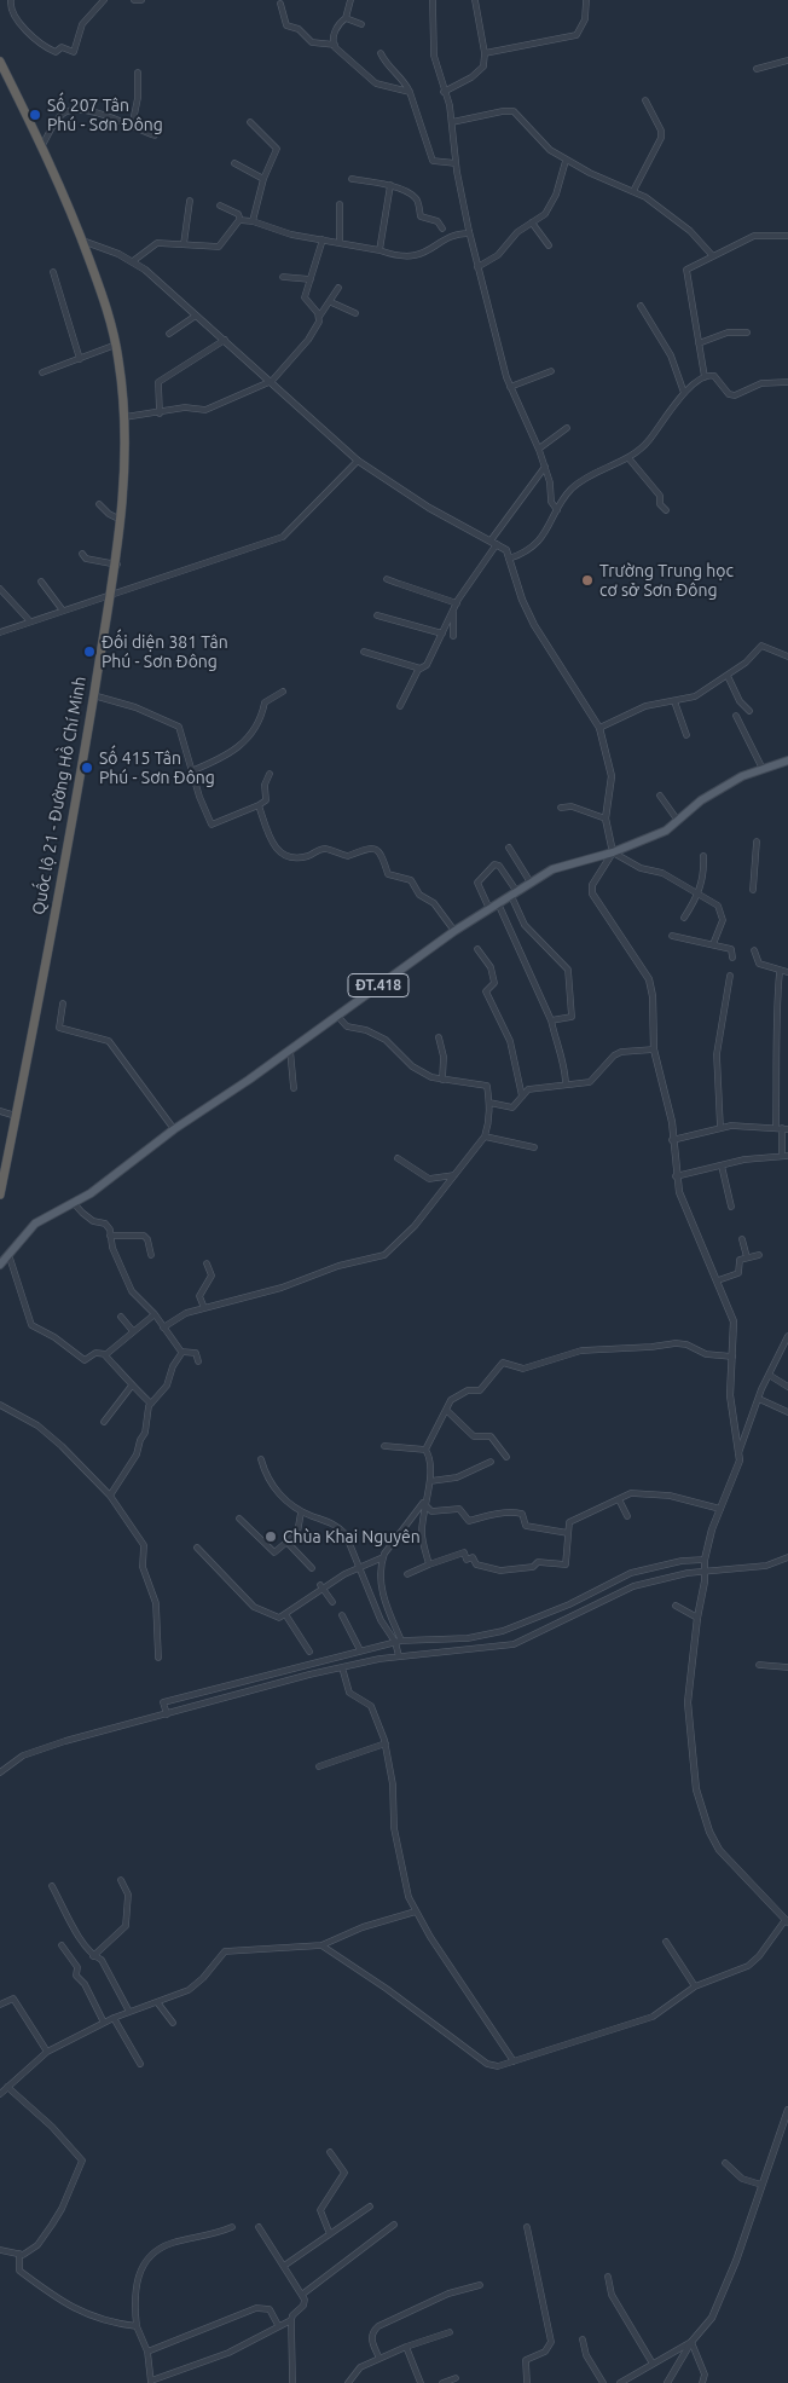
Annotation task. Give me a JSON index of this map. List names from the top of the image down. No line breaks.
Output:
{"streets":{"highway":["Quốc lộ 21 - Đường Hồ Chí Minh"],"main road":["ĐT.418"]},"places":["Số 207 Tân Phú - Sơn Đông","Trường Trung học cơ sở Sơn Đông","Đối diện 381 Tân Phú - Sơn Đông","Số 415 Tân Phú - Sơn Đông","Chùa Khai Nguyên"]}
